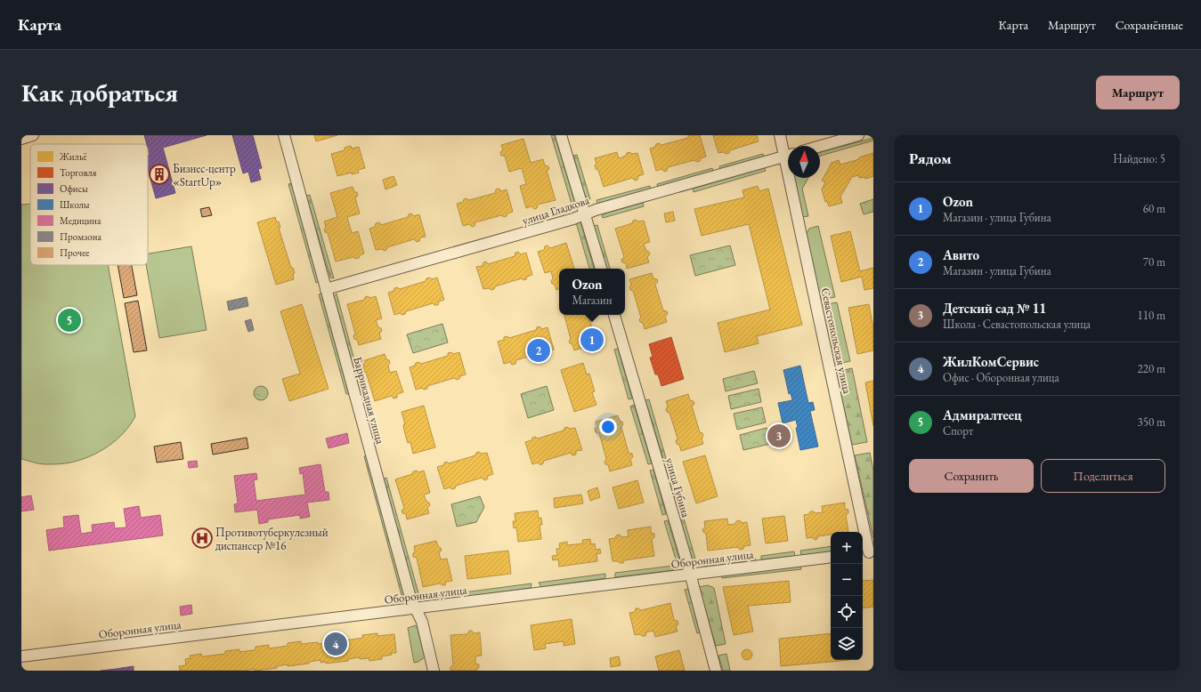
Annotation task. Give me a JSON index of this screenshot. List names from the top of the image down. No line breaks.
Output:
{"streets":{"street":["улица Гладкова","Севастопольская улица","Баррикадная улица","улица Губина","Оборонная улица"]},"crossings":[["улица Гладкова","Баррикадная улица"],["Баррикадная улица","Оборонная улица"],["улица Губина","Оборонная улица"]],"places":{"building":["Бизнес-центр «StartUp»"],"hospital":["Противотуберкулезный диспансер №16"]},"legend":["Жильё","Торговля","Офисы","Школы","Медицина","Промзона","Прочее"],"north":"top","page":{"header":"Карта","nav":["Карта","Маршрут","Сохранённые"],"buttons":["Маршрут",["Сохранить","Поделиться"]],"title":"Как добраться","heading":["Рядом","Найдено: 5"],"list":[{"mark":"1","name":"Ozon","note":"Магазин · улица Губина","value":"60 m"},{"mark":"2","name":"Авито","note":"Магазин · улица Губина","value":"70 m"},{"mark":"3","name":"Детский сад № 11","note":"Школа · Севастопольская улица","value":"110 m"},{"mark":"4","name":"ЖилКомСервис","note":"Офис · Оборонная улица","value":"220 m"},{"mark":"5","name":"Адмиралтеец","note":"Спорт","value":"350 m"}],"popup":["Ozon","Магазин"],"pins":["5","1","2","3","4"],"map_buttons":["+","−"]}}
